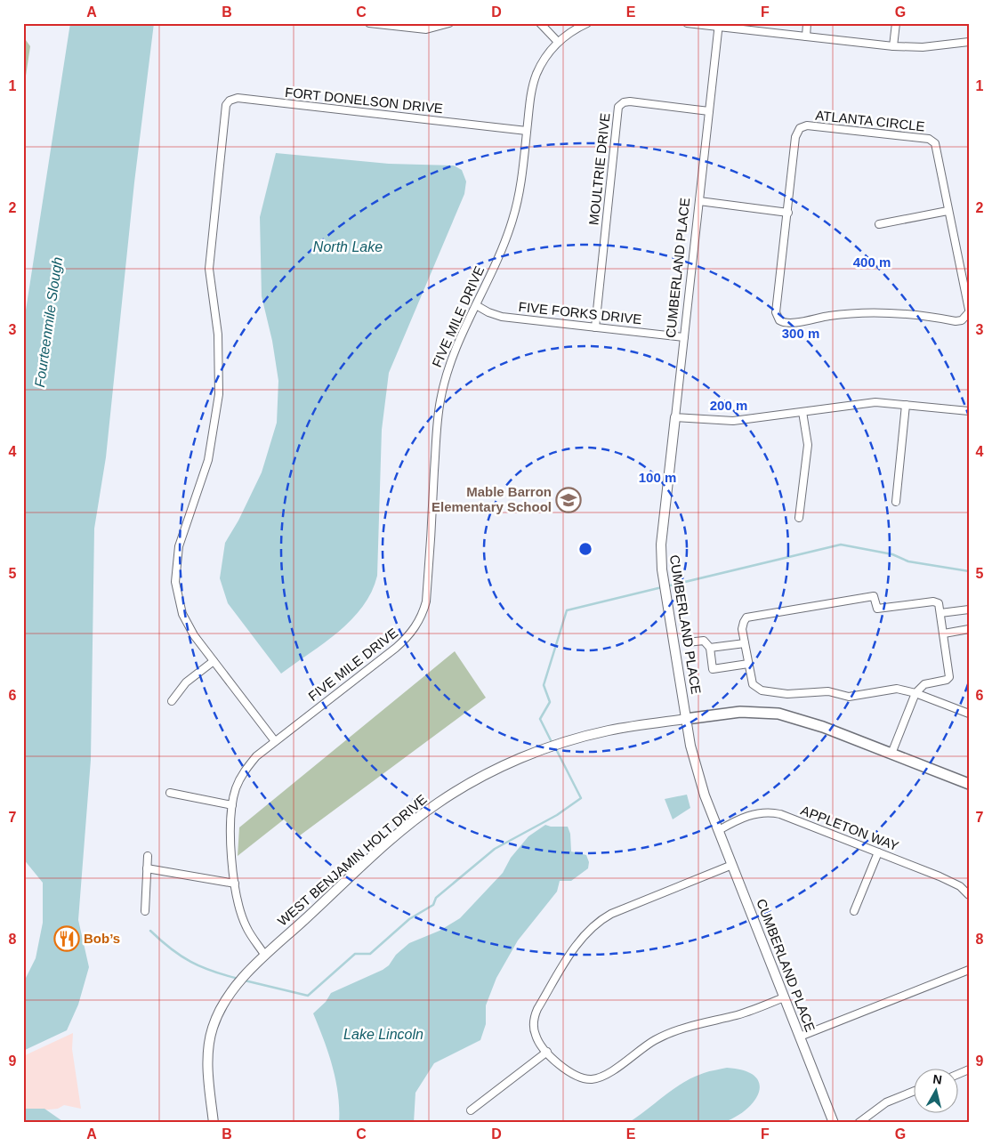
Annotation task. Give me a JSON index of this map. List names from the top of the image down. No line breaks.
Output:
{"streets":{"main road":["WEST BENJAMIN HOLT DRIVE"],"street":["FORT DONELSON DRIVE","ATLANTA CIRCLE","MOULTRIE DRIVE","CUMBERLAND PLACE","FIVE FORKS DRIVE","FIVE MILE DRIVE","APPLETON WAY"]},"crossings":[["FORT DONELSON DRIVE","FIVE MILE DRIVE"],["MOULTRIE DRIVE","CUMBERLAND PLACE"],["MOULTRIE DRIVE","FIVE FORKS DRIVE"],["CUMBERLAND PLACE","FIVE FORKS DRIVE"],["CUMBERLAND PLACE","APPLETON WAY"],["CUMBERLAND PLACE","WEST BENJAMIN HOLT DRIVE"],["FIVE FORKS DRIVE","FIVE MILE DRIVE"],["FIVE MILE DRIVE","WEST BENJAMIN HOLT DRIVE"]],"water":["North Lake","Fourteenmile Slough","Lake Lincoln"],"places":{"school or university":["Mable Barron Elementary School"],"restaurant":["Bob’s"]},"north":"top","grid":{"columns":["A","B","C","D","E","F","G"],"rows":["1","2","3","4","5","6","7","8","9"]},"rings":["400 m","300 m","200 m","100 m"]}
